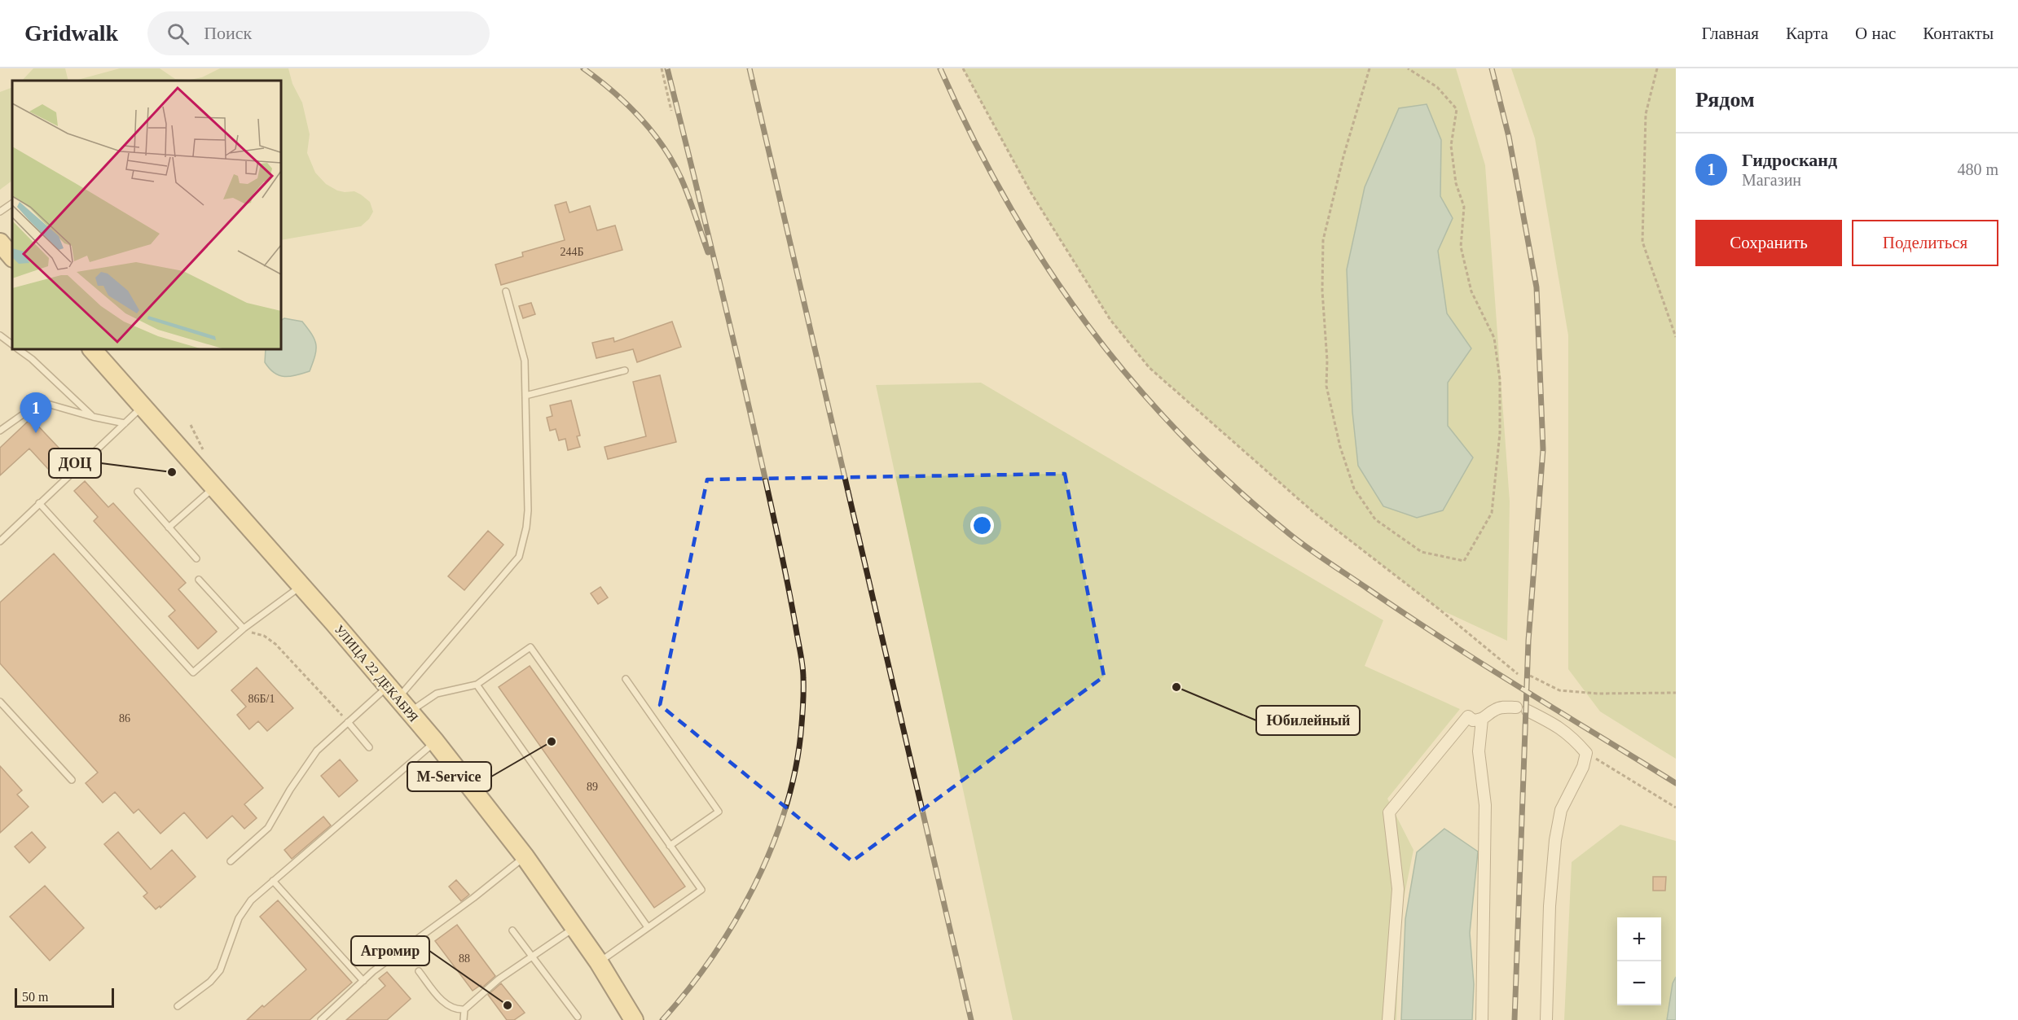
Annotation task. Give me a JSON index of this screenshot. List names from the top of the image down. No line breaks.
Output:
{"streets":{"main road":["УЛИЦА 22 ДЕКАБРЯ"]},"places":["ДОЦ","Юбилейный","M-Service","Агромир"],"house_numbers":["244Б","86Б/1","86","89","88"],"scale_bar":"50 m","page":{"header":"Gridwalk","search":"Поиск","nav":["Главная","Карта","О нас","Контакты"],"heading":"Рядом","list":[{"mark":"1","name":"Гидросканд","note":"Магазин","value":"480 m"}],"buttons":["Сохранить","Поделиться"],"pins":"1","map_buttons":["+","−"],"scale":"50 m"}}
